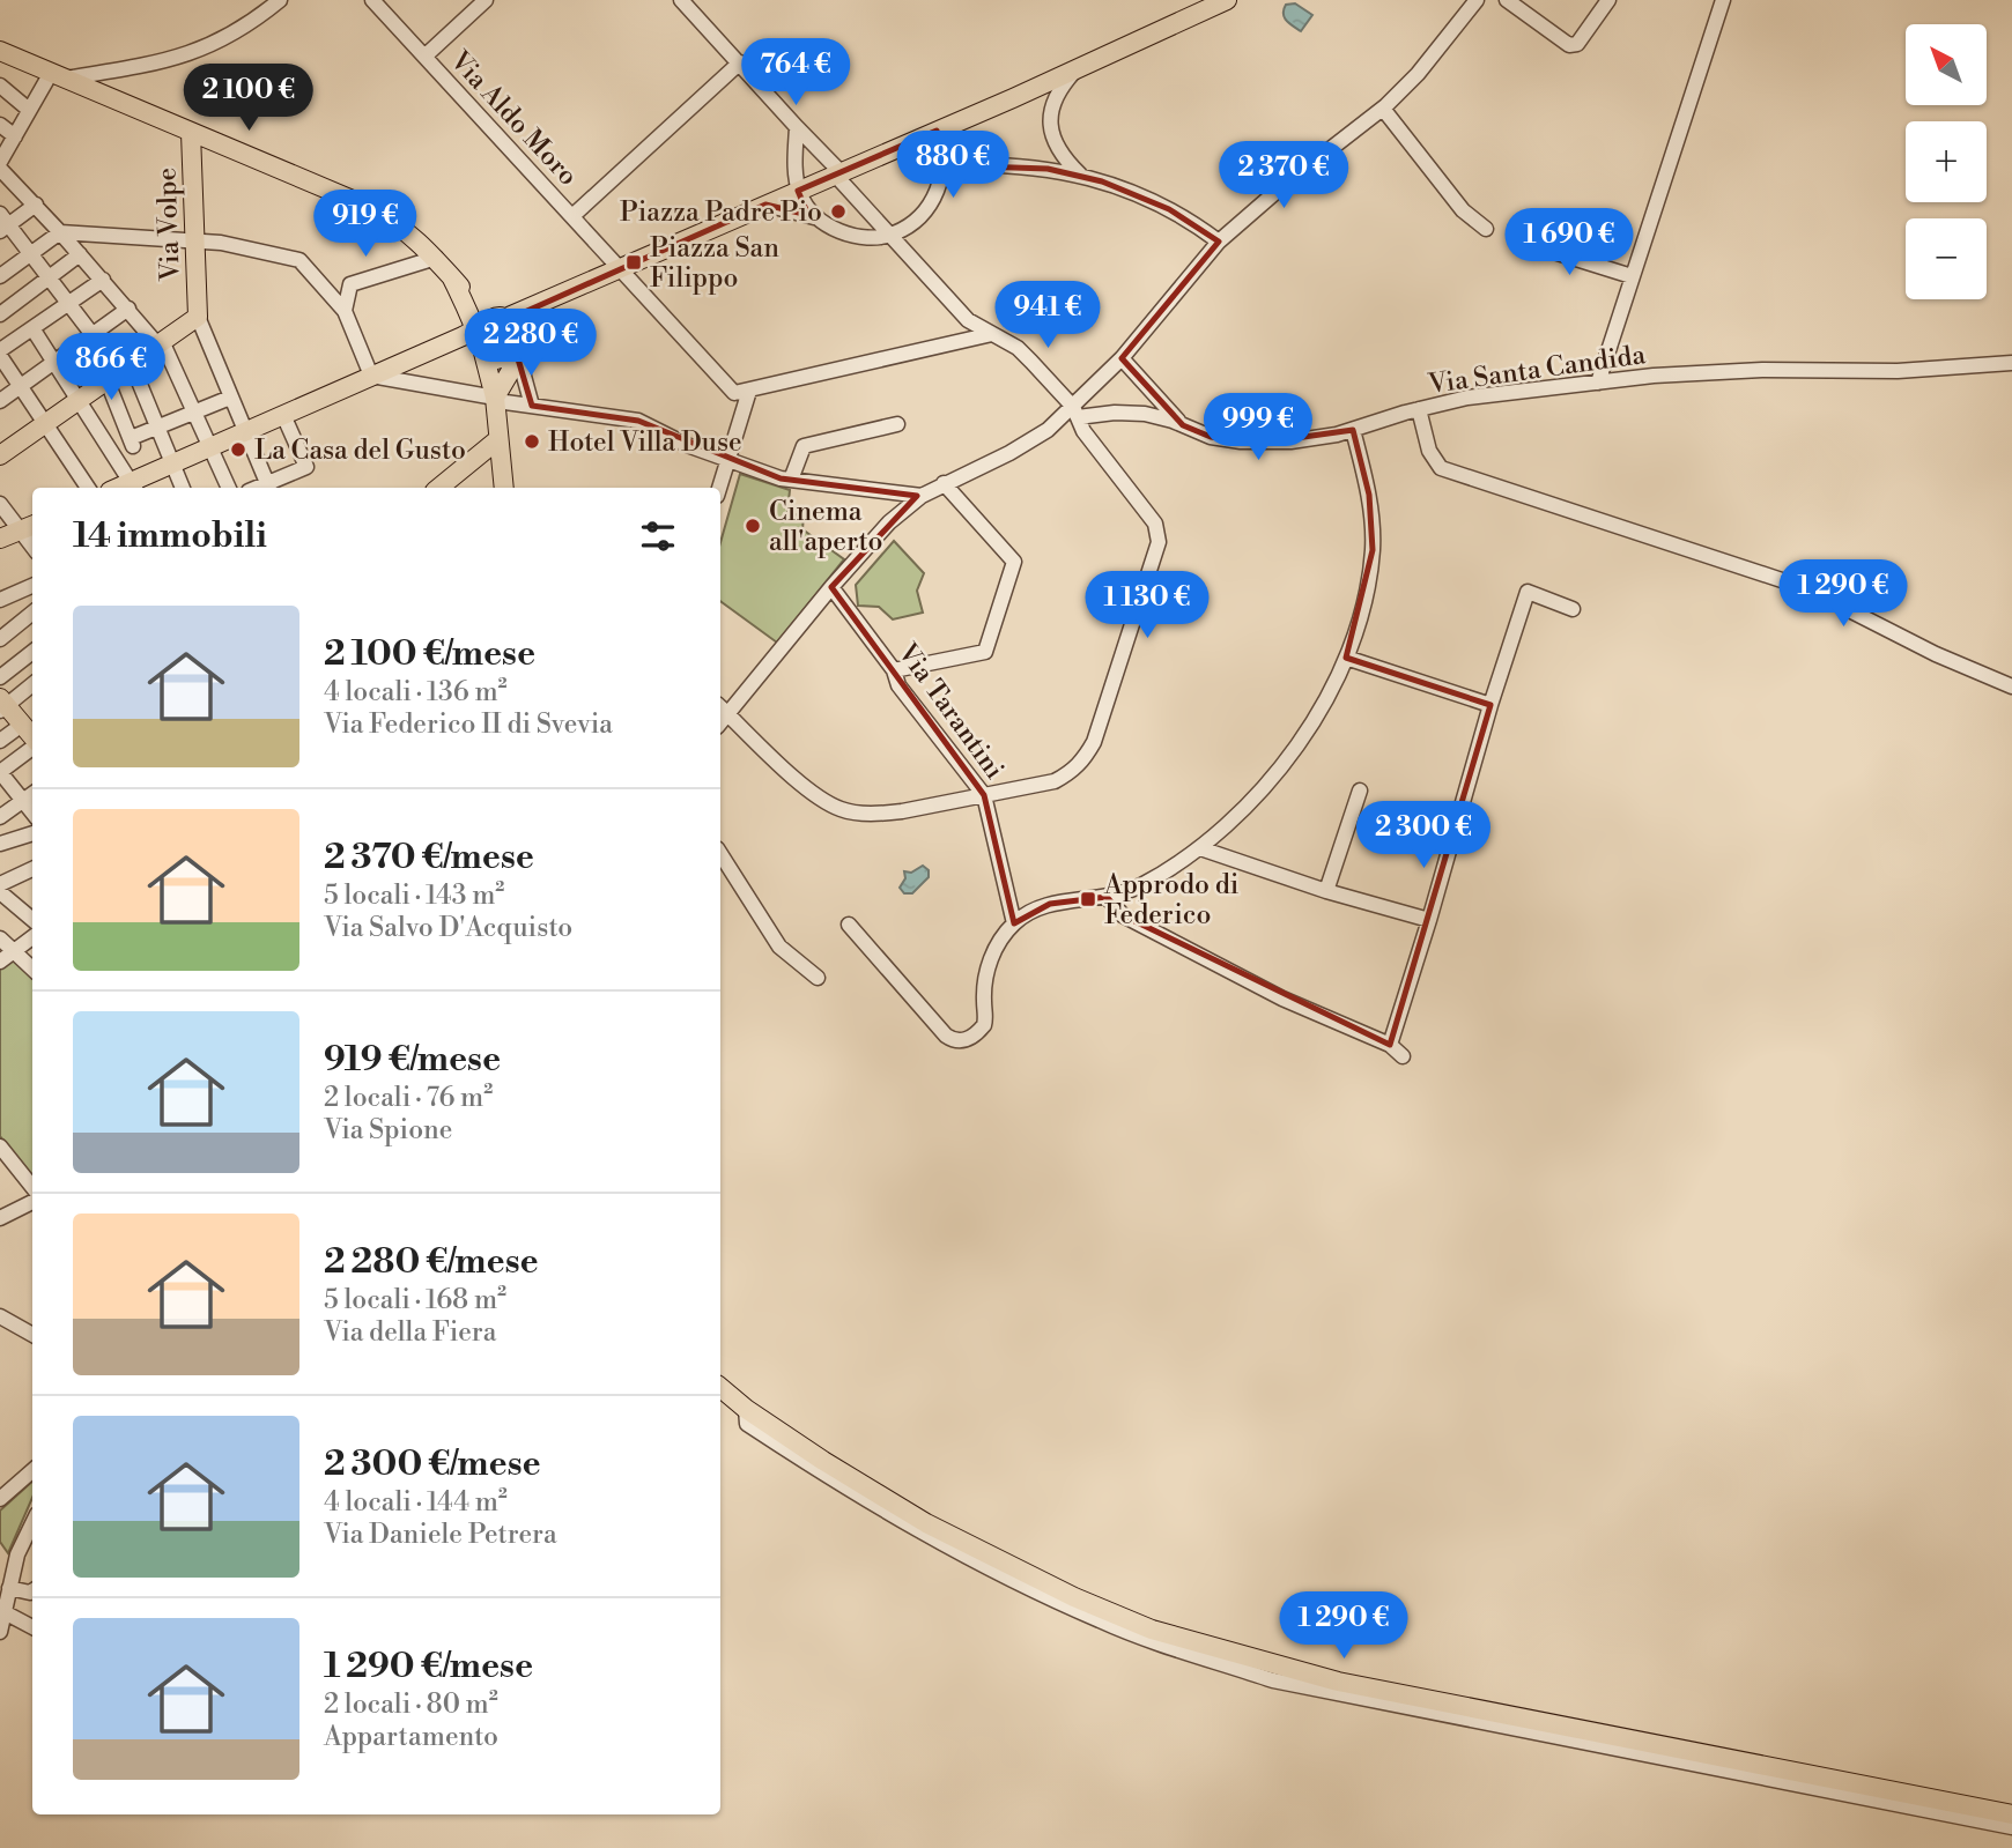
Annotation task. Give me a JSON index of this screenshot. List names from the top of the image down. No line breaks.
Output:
{"streets":{"main road":["Via Volpe"],"street":["Via Aldo Moro","Via Santa Candida","Via Tarantini"]},"places":{"other":["Piazza Padre Pio","Hotel Villa Duse","La Casa del Gusto","Cinema all'aperto"],"transit":["Piazza San Filippo","Approdo di Federico"]},"north":"top left","page":{"map_buttons":["+","−"],"price":["764 €","2 100 €","880 €","2 370 €","919 €","1 690 €","941 €","2 280 €","866 €","999 €","1 290 €","1 130 €","2 300 €","1 290 €"],"heading":"14 immobili","list":[{"name":"2 100 €/mese","note":"4 locali · 136 m² · Via Federico II di Svevia"},{"name":"2 370 €/mese","note":"5 locali · 143 m² · Via Salvo D'Acquisto"},{"name":"919 €/mese","note":"2 locali · 76 m² · Via Spione"},{"name":"2 280 €/mese","note":"5 locali · 168 m² · Via della Fiera"},{"name":"2 300 €/mese","note":"4 locali · 144 m² · Via Daniele Petrera"},{"name":"1 290 €/mese","note":"2 locali · 80 m² · Appartamento"}]}}
